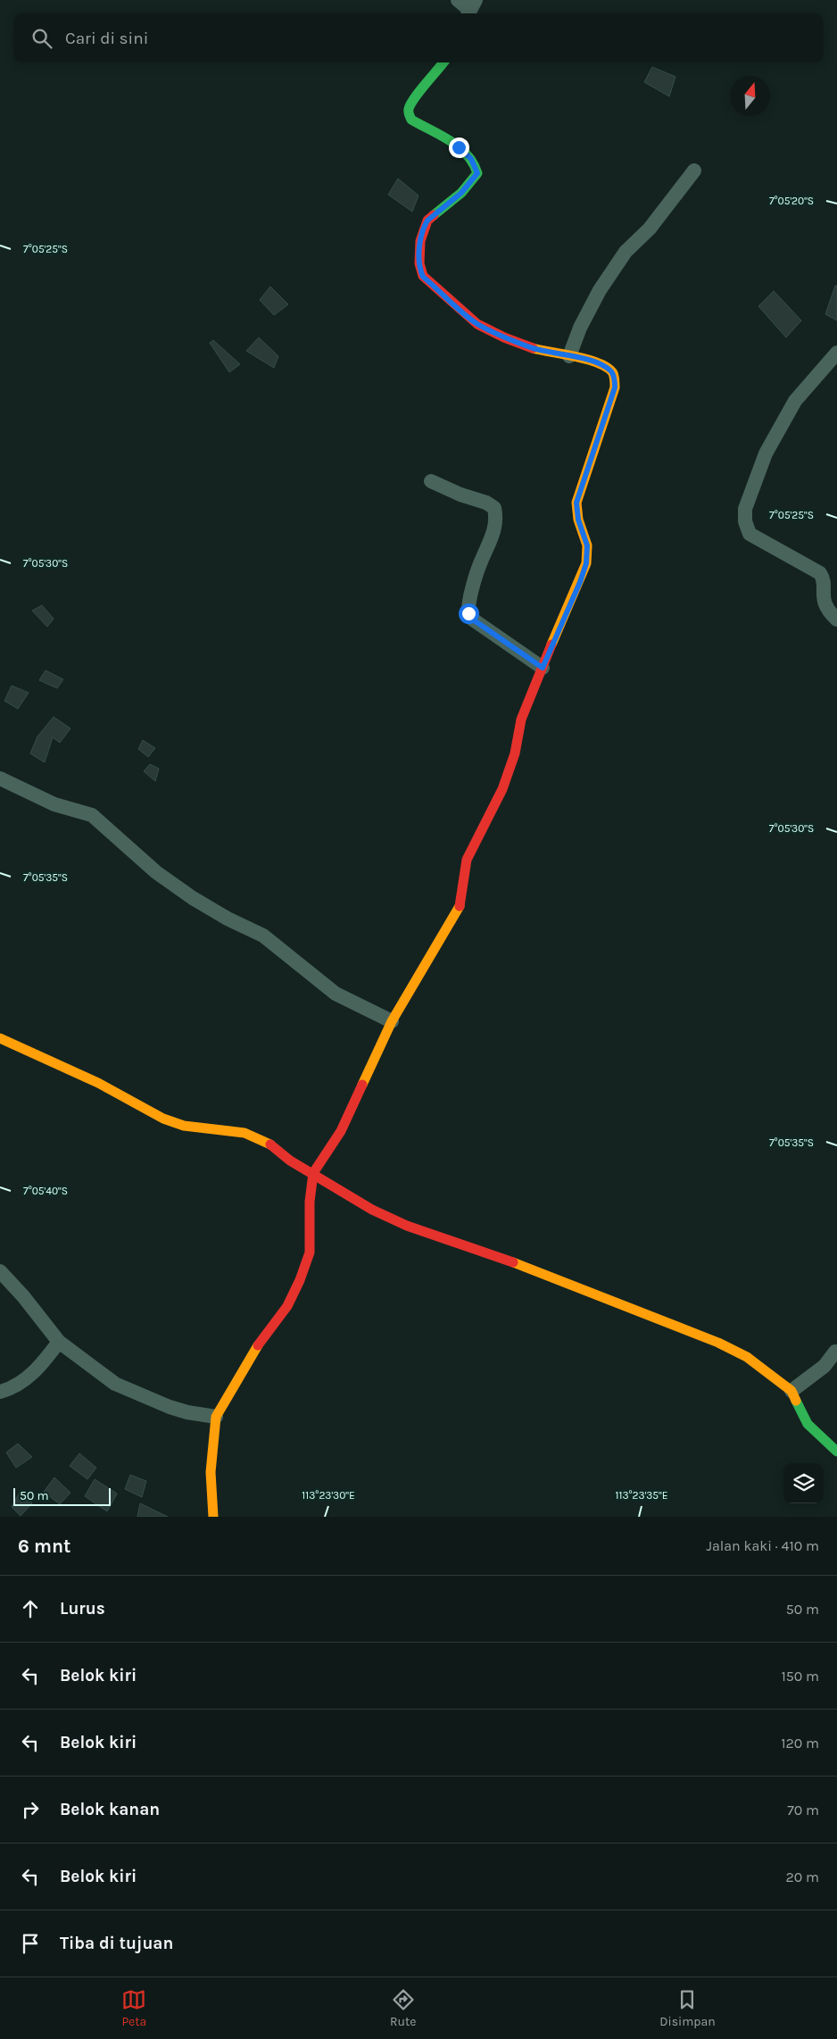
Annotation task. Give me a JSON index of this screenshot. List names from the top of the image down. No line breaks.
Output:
{"scale_bar":"50 m","north":"top","page":{"search":"Cari di sini","scale":"50 m","heading":["6 mnt","Jalan kaki · 410 m"],"list":[["Lurus","50 m"],["Belok kiri","150 m"],["Belok kiri","120 m"],["Belok kanan","70 m"],["Belok kiri","20 m"],"Tiba di tujuan"],"nav":["Peta","Rute","Disimpan"]},"coordinates":["7°05'20\"S","7°05'25\"S","7°05'30\"S","7°05'35\"S","7°05'40\"S","113°23'30\"E","113°23'35\"E"]}
